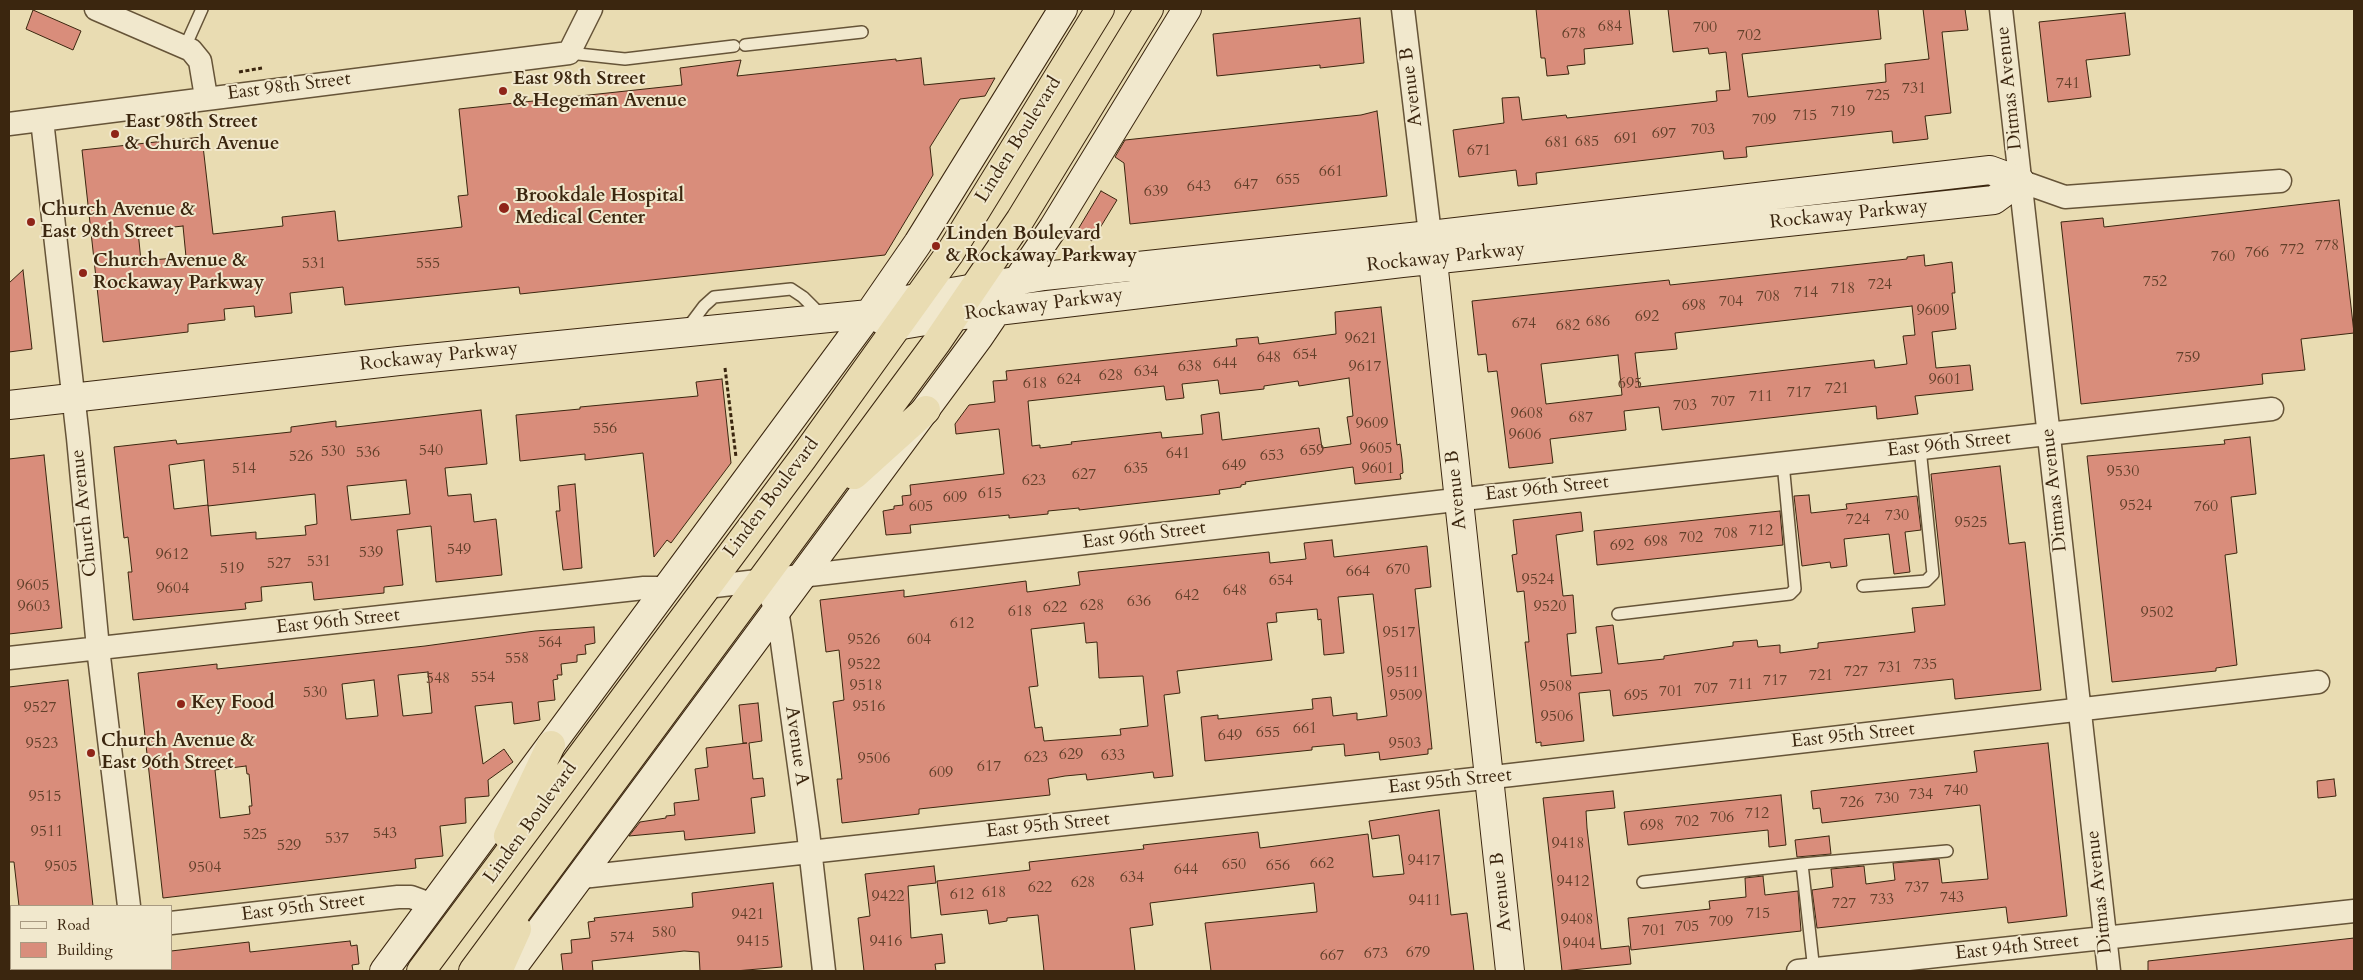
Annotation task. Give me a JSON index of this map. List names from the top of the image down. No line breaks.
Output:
{"streets":{"highway":["Linden Boulevard"],"street":["East 98th Street","Avenue B","Ditmas Avenue","Rockaway Parkway","East 96th Street","Church Avenue","East 95th Street","Avenue A","East 94th Street"]},"crossings":[["East 98th Street","Church Avenue"],["Avenue B","Rockaway Parkway"],["Avenue B","East 96th Street"],["Avenue B","East 95th Street"],["Ditmas Avenue","Rockaway Parkway"],["Ditmas Avenue","East 96th Street"],["Ditmas Avenue","East 95th Street"],["Ditmas Avenue","East 94th Street"],["Linden Boulevard","Rockaway Parkway"],["Linden Boulevard","East 96th Street"],["Linden Boulevard","East 95th Street"],["Rockaway Parkway","Church Avenue"],["East 96th Street","Church Avenue"],["East 96th Street","Avenue A"],["East 95th Street","Avenue A"]],"places":["East 98th Street & Hegeman Avenue","East 98th Street & Church Avenue","Brookdale Hospital Medical Center","Church Avenue & East 98th Street","Linden Boulevard & Rockaway Parkway","Church Avenue & Rockaway Parkway","Key Food","Church Avenue & East 96th Street"],"house_numbers":["684","700","678","702","741","731","725","719","715","709","703","697","691","685","681","671","661","655","647","643","639","778","772","766","760","531","555","752","724","718","714","708","704","698","9609","692","686","674","682","9621","654","648","759","644","638","9617","634","628","624","9601","618","695","721","717","711","707","703","9608","687","9609","556","9606","9605","540","659","530","536","641","653","526","649","514","635","9601","9530","627","623","615","609","9524","605","760","730","724","9525","712","708","702","698","692","549","539","9612","531","527","519","670","664","9524","654","9605","9604","648","642","636","628","9603","9520","622","618","9502","612","9517","9526","604","564","558","9522","735","731","727","9511","721","554","548","717","711","9518","9508","707","701","530","9509","695","9516","9527","9506","661","655","649","9523","9503","629","633","623","9506","617","609","740","734","9515","730","726","712","706","702","698","9511","543","525","537","9418","529","9417","662","650","656","9505","9504","644","634","9412","628","622","737","618","612","9422","743","733","9411","727","715","9421","9408","709","705","701","580","574","9415","9416","9404","679","673","667"],"legend":["Road","Building"]}
